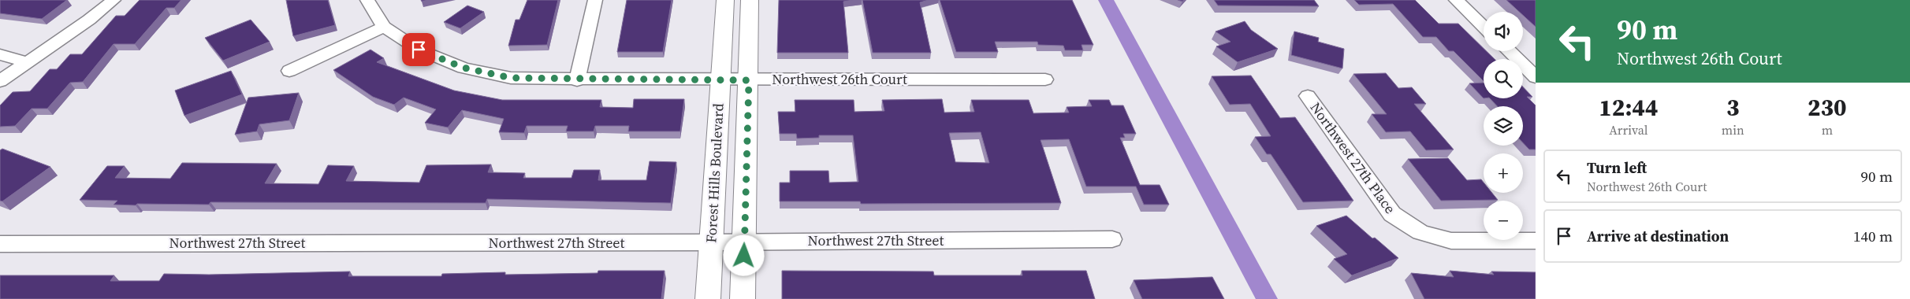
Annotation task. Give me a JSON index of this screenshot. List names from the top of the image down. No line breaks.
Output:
{"streets":{"street":["Northwest 26th Court","Northwest 27th Place","Forest Hills Boulevard","Northwest 27th Street"]},"crossings":[["Northwest 26th Court","Forest Hills Boulevard"],["Forest Hills Boulevard","Northwest 27th Street"]],"page":{"turn":["90 m","Northwest 26th Court"],"map_buttons":["+","−"],"eta":["12:44","Arrival","3","min","230","m"],"list":[{"name":"Turn left","note":"Northwest 26th Court","value":"90 m"},{"name":"Arrive at destination","value":"140 m"}]}}
